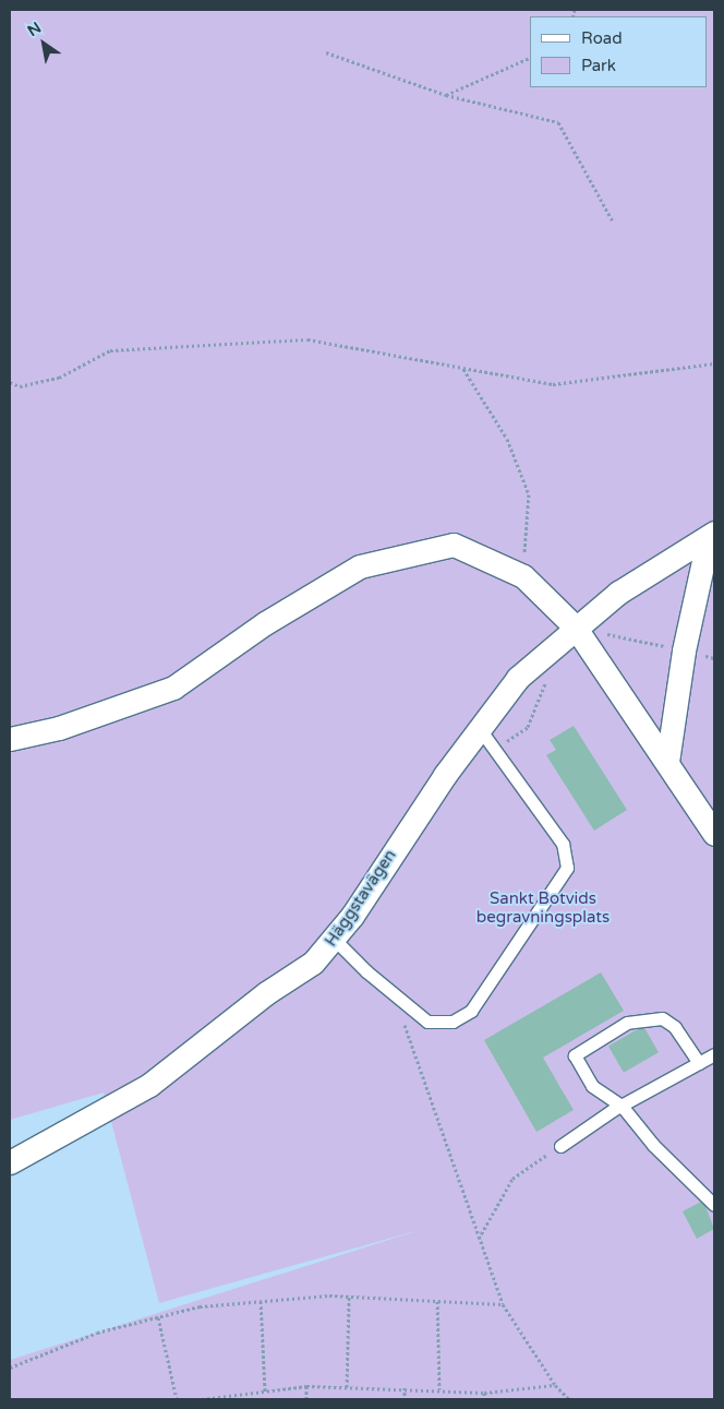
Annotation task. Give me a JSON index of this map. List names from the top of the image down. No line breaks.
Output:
{"streets":{"street":["Häggstavägen"]},"parks":["Sankt Botvids begravningsplats"],"legend":["Road","Park"],"north":"top left"}
